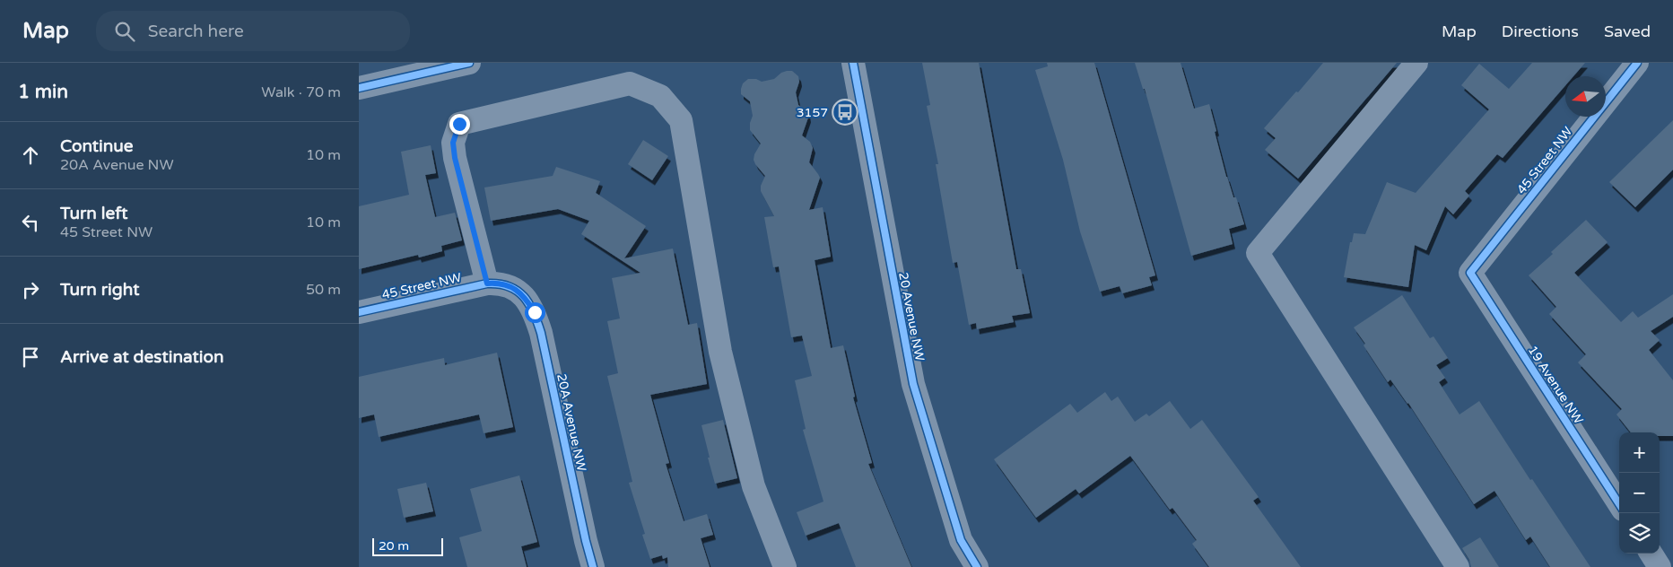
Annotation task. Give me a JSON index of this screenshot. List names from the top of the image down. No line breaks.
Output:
{"streets":{"street":["45 Street NW","20 Avenue NW","19 Avenue NW","20A Avenue NW"]},"crossings":[["45 Street NW","19 Avenue NW"],["45 Street NW","20A Avenue NW"]],"places":{"bus stop":["3157"]},"scale_bar":"20 m","north":"left","page":{"header":"Map","search":"Search here","nav":["Map","Directions","Saved"],"heading":["1 min","Walk · 70 m"],"list":[["Continue","20A Avenue NW","10 m"],["Turn left","45 Street NW","10 m"],["Turn right","50 m"],"Arrive at destination"],"map_buttons":["+","−"],"scale":"20 m"}}
